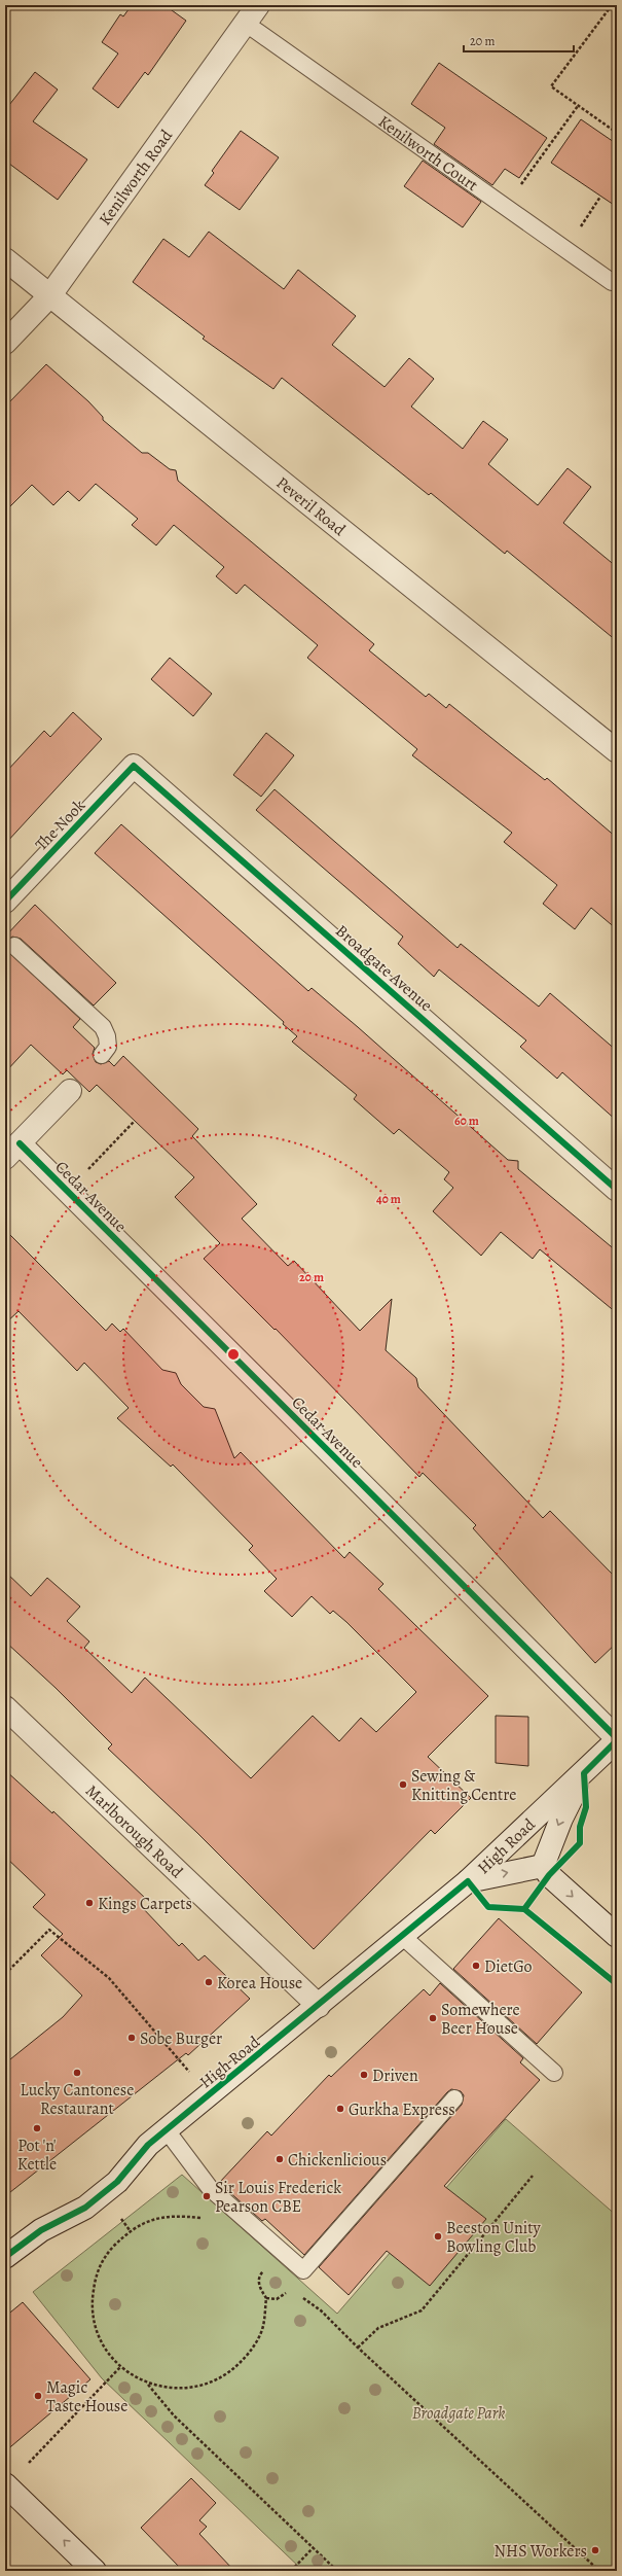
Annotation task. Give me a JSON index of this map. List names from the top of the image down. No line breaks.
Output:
{"streets":{"street":["Kenilworth Road","Peveril Road","The Nook","Broadgate Avenue","Cedar Avenue","Marlborough Road","High Road"],"lane":["Kenilworth Court"]},"crossings":[["Kenilworth Court","Kenilworth Road"],["Kenilworth Road","Peveril Road"],["The Nook","Broadgate Avenue"],["Marlborough Road","High Road"]],"parks":["Broadgate Park"],"places":["Sewing & Knitting Centre","Kings Carpets","DietGo","Korea House","Somewhere Beer House","Sobe Burger","Lucky Cantonese Restaurant","Driven","Gurkha Express","Pot 'n' Kettle","Chickenlicious","Sir Louis Frederick Pearson CBE","Beeston Unity Bowling Club","Magic Taste House","NHS Workers"],"scale_bar":"20 m","rings":["60 m","40 m","20 m"]}
